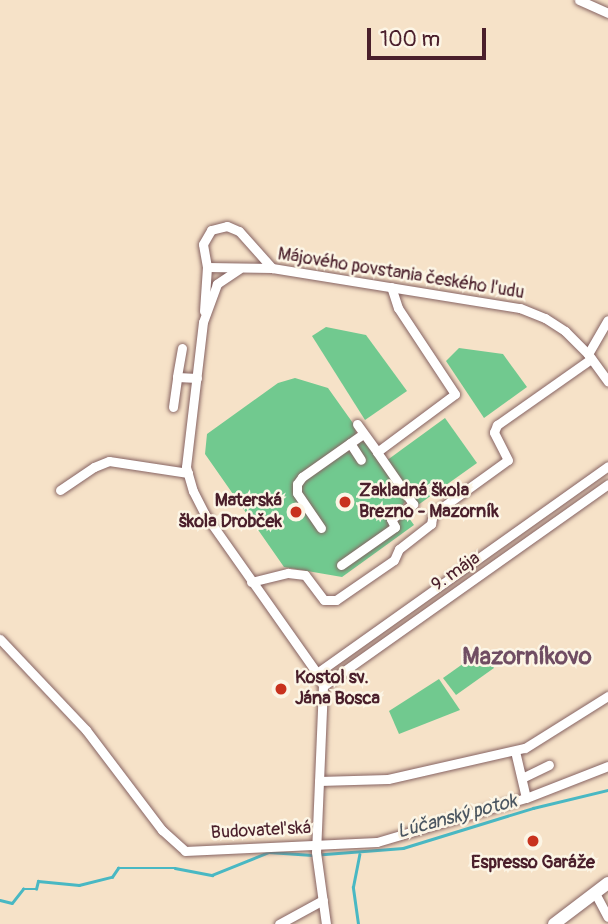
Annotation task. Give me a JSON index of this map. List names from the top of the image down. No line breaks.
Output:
{"streets":{"street":["Májového povstania českého ľudu","9. mája","Budovateľská"]},"districts":["Mazorníkovo"],"water":["Lúčanský potok"],"places":["Zakladná škola Brezno - Mazorník","Materská škola Drobček","Kostol sv. Jána Bosca","Espresso Garáže"],"scale_bar":"100 m"}
